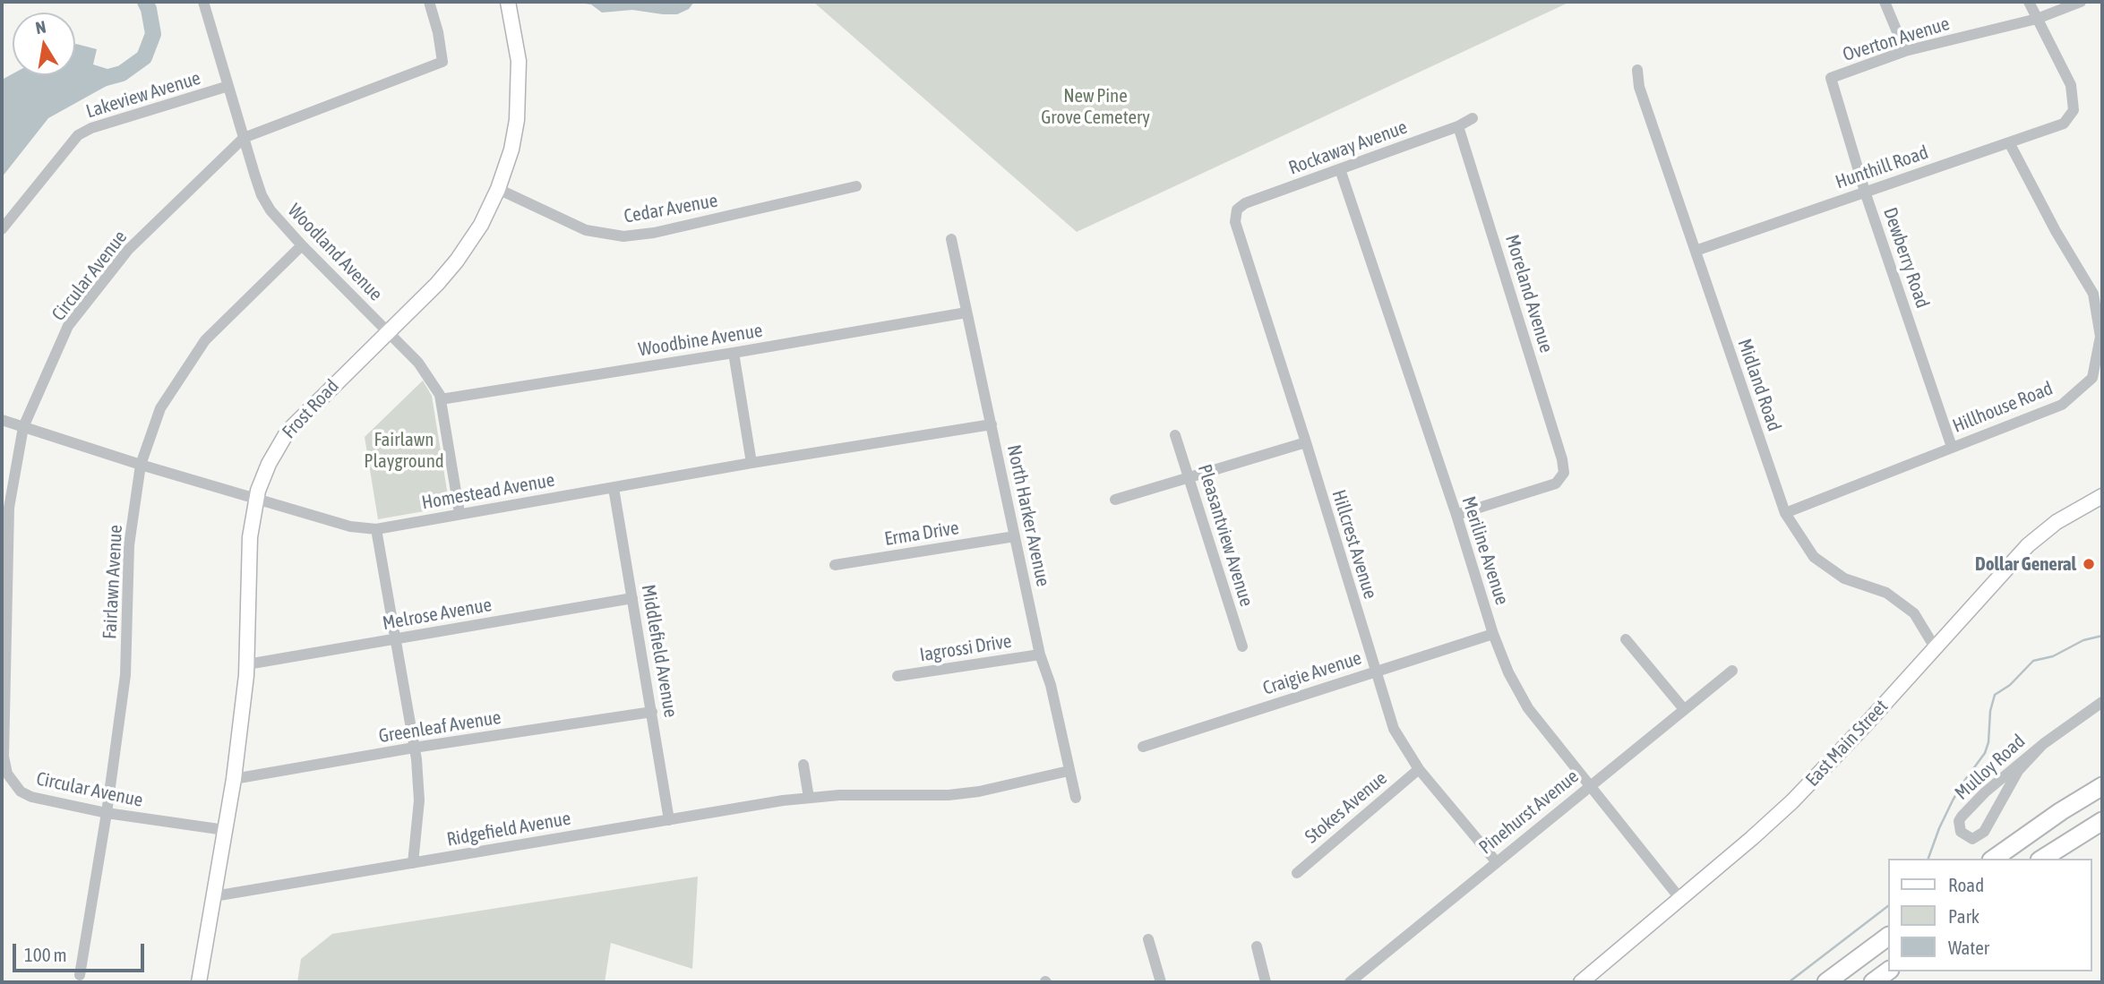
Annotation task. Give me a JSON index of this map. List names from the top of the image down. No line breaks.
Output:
{"streets":{"main road":["Frost Road","East Main Street"],"street":["Overton Avenue","Lakeview Avenue","Rockaway Avenue","Hunthill Road","Cedar Avenue","Woodland Avenue","Dewberry Road","Circular Avenue","Moreland Avenue","Woodbine Avenue","Midland Road","Hillhouse Road","Homestead Avenue","North Harker Avenue","Erma Drive","Pleasantview Avenue","Hillcrest Avenue","Meriline Avenue","Fairlawn Avenue","Melrose Avenue","Iagrossi Drive","Middlefield Avenue","Craigie Avenue","Greenleaf Avenue","Mulloy Road","Stokes Avenue","Pinehurst Avenue","Ridgefield Avenue"]},"crossings":[["Overton Avenue","Hunthill Road"],["Overton Avenue","Dewberry Road"],["Lakeview Avenue","Woodland Avenue"],["Rockaway Avenue","Moreland Avenue"],["Rockaway Avenue","Hillcrest Avenue"],["Rockaway Avenue","Meriline Avenue"],["Hunthill Road","Dewberry Road"],["Hunthill Road","Midland Road"],["Hunthill Road","Hillhouse Road"],["Cedar Avenue","Frost Road"],["Woodland Avenue","Circular Avenue"],["Woodland Avenue","Woodbine Avenue"],["Woodland Avenue","Frost Road"],["Woodland Avenue","Homestead Avenue"],["Woodland Avenue","Fairlawn Avenue"],["Dewberry Road","Hillhouse Road"],["Circular Avenue","Frost Road"],["Circular Avenue","Homestead Avenue"],["Circular Avenue","Fairlawn Avenue"],["Moreland Avenue","Meriline Avenue"],["Woodbine Avenue","North Harker Avenue"],["Midland Road","Hillhouse Road"],["Midland Road","East Main Street"],["Frost Road","Homestead Avenue"],["Frost Road","Melrose Avenue"],["Frost Road","Greenleaf Avenue"],["Frost Road","Ridgefield Avenue"],["Homestead Avenue","North Harker Avenue"],["Homestead Avenue","Fairlawn Avenue"],["Homestead Avenue","Middlefield Avenue"],["North Harker Avenue","Erma Drive"],["North Harker Avenue","Iagrossi Drive"],["North Harker Avenue","Ridgefield Avenue"],["Hillcrest Avenue","Craigie Avenue"],["Hillcrest Avenue","Stokes Avenue"],["Hillcrest Avenue","Pinehurst Avenue"],["Meriline Avenue","Craigie Avenue"],["Meriline Avenue","East Main Street"],["Meriline Avenue","Pinehurst Avenue"],["Melrose Avenue","Middlefield Avenue"],["Middlefield Avenue","Greenleaf Avenue"],["Middlefield Avenue","Ridgefield Avenue"]],"parks":["New Pine Grove Cemetery","Fairlawn Playground"],"places":["Dollar General"],"legend":["Road","Park","Water"],"scale_bar":"100 m","north":"top"}
